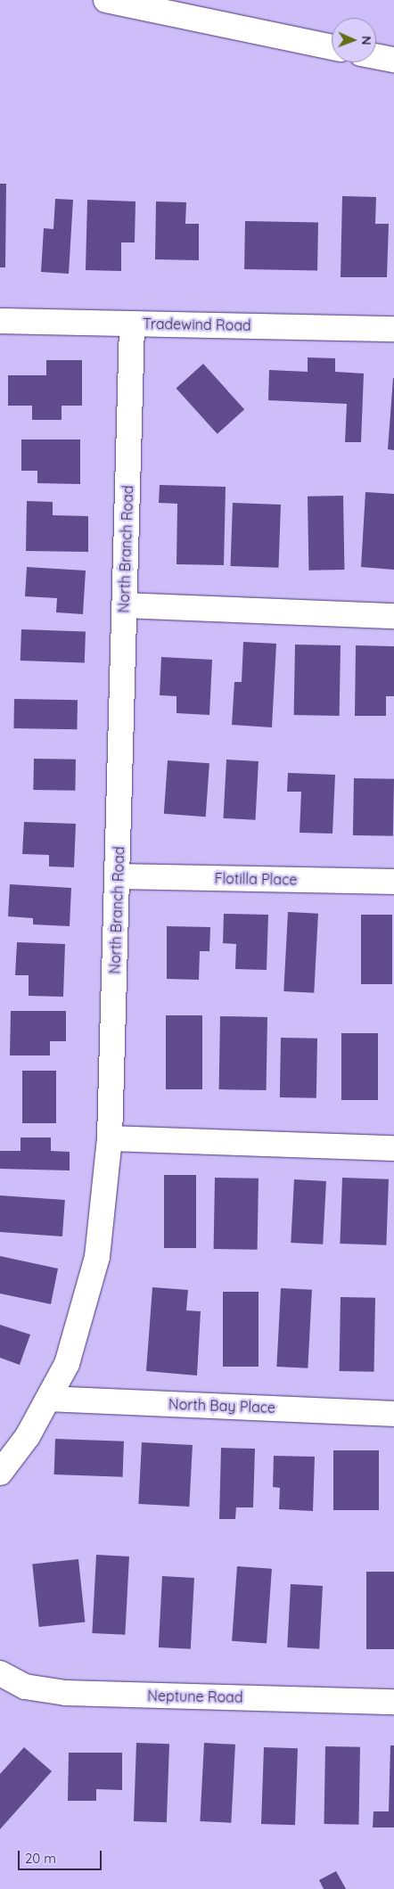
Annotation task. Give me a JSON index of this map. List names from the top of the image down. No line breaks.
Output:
{"streets":{"street":["Tradewind Road","North Branch Road","Flotilla Place","North Bay Place","Neptune Road"]},"crossings":[["Tradewind Road","North Branch Road"],["North Branch Road","Flotilla Place"],["North Branch Road","North Bay Place"]],"scale_bar":"20 m","north":"right"}
